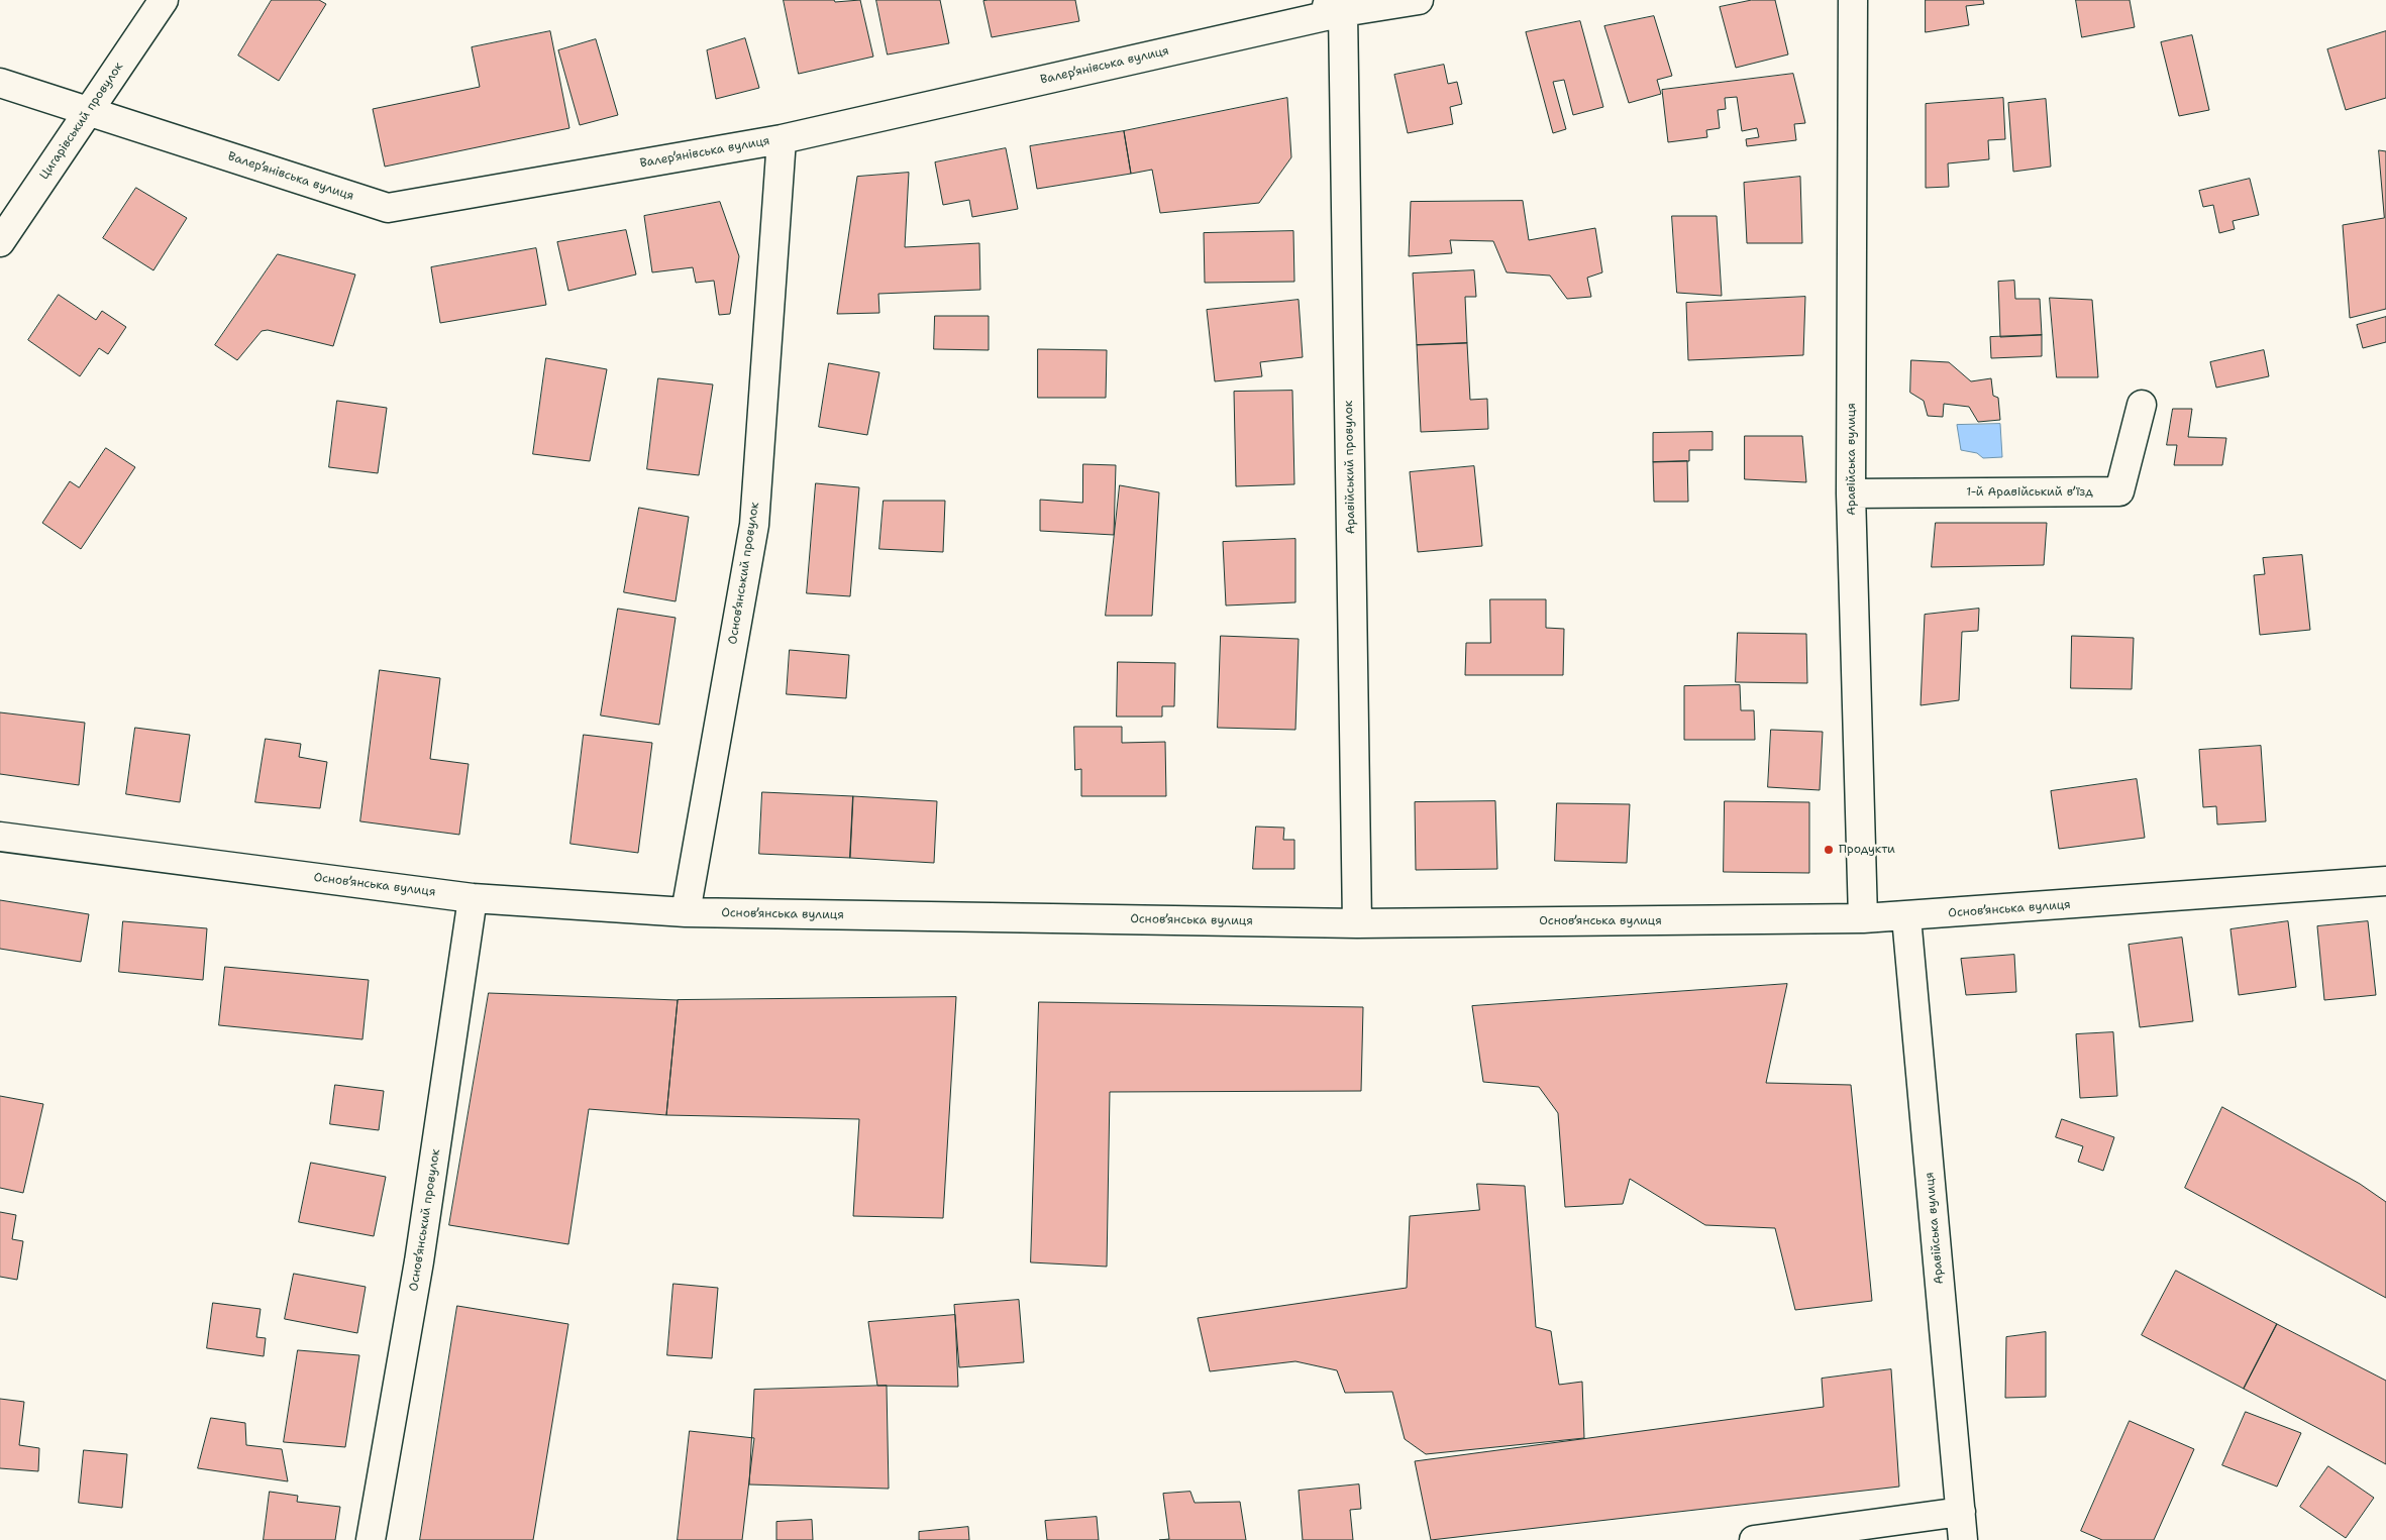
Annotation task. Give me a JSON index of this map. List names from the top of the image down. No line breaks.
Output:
{"streets":{"street":["Валер’янівська вулиця","Цигарівський провулок","Аравійська вулиця","Аравійський провулок","1-й Аравійський в’їзд","Основ’янський провулок","Основ’янська вулиця"]},"crossings":[["Валер’янівська вулиця","Цигарівський провулок"],["Валер’янівська вулиця","Аравійський провулок"],["Валер’янівська вулиця","Основ’янський провулок"],["Аравійська вулиця","1-й Аравійський в’їзд"],["Аравійська вулиця","Основ’янська вулиця"],["Аравійський провулок","Основ’янська вулиця"],["Основ’янський провулок","Основ’янська вулиця"]],"places":["Продукти"]}
